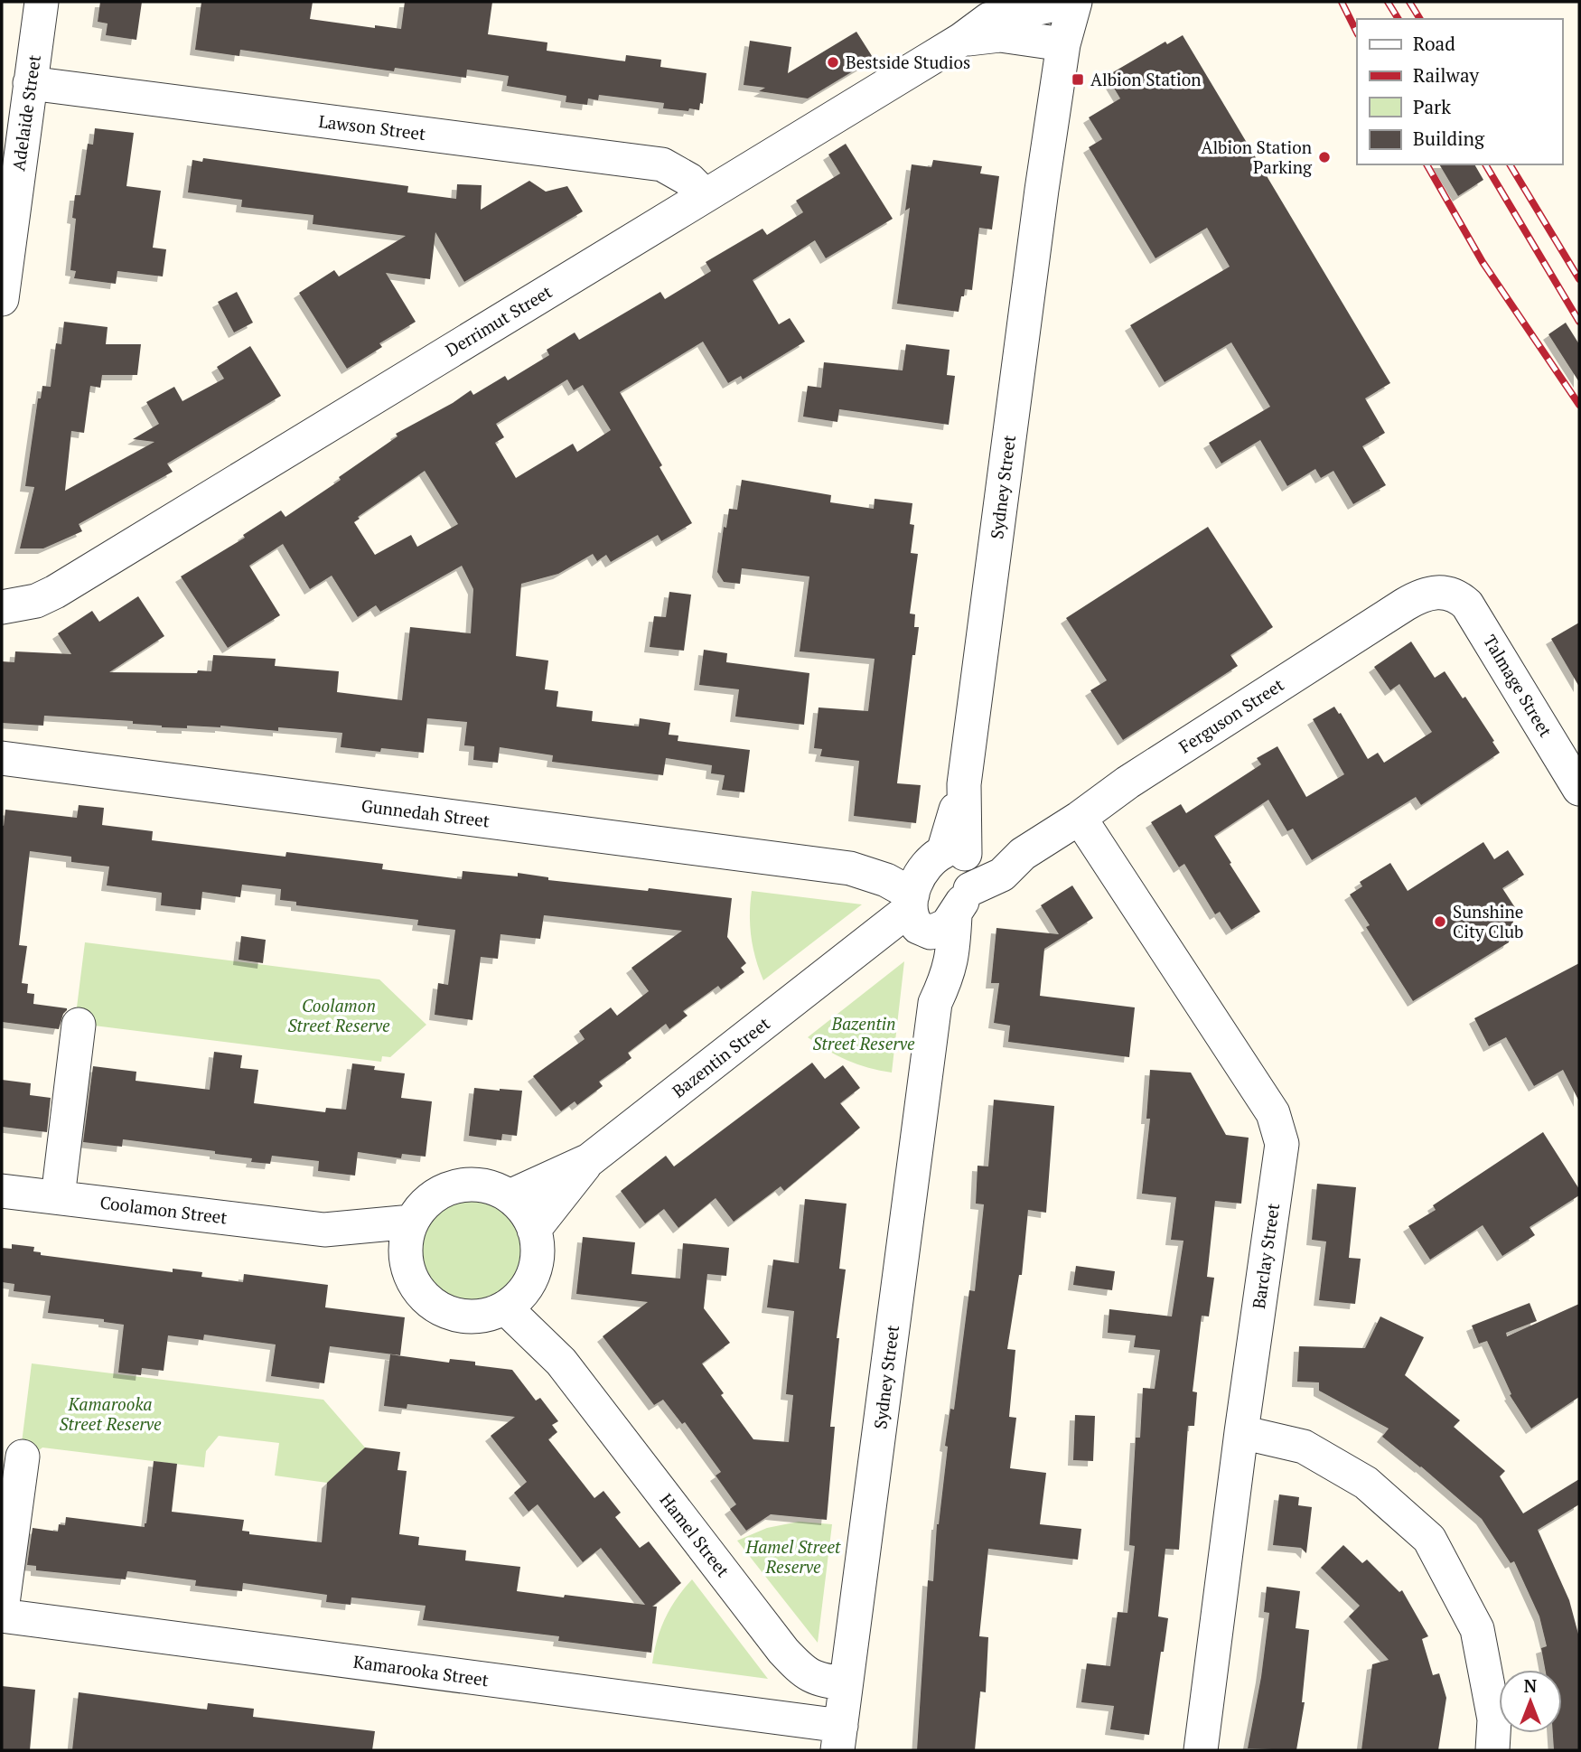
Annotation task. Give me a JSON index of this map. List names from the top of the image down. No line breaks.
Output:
{"streets":{"street":["Adelaide Street","Lawson Street","Derrimut Street","Sydney Street","Talmage Street","Ferguson Street","Gunnedah Street","Bazentin Street","Coolamon Street","Barclay Street","Hamel Street","Kamarooka Street"]},"crossings":[["Adelaide Street","Lawson Street"],["Lawson Street","Derrimut Street"],["Derrimut Street","Sydney Street"],["Sydney Street","Ferguson Street"],["Sydney Street","Gunnedah Street"],["Sydney Street","Bazentin Street"],["Sydney Street","Hamel Street"],["Sydney Street","Kamarooka Street"],["Talmage Street","Ferguson Street"],["Ferguson Street","Gunnedah Street"],["Ferguson Street","Bazentin Street"],["Ferguson Street","Barclay Street"],["Gunnedah Street","Bazentin Street"],["Bazentin Street","Coolamon Street"],["Bazentin Street","Hamel Street"],["Coolamon Street","Hamel Street"]],"parks":["Coolamon Street Reserve","Bazentin Street Reserve","Kamarooka Street Reserve","Hamel Street Reserve"],"places":{"other":["Bestside Studios","Albion Station Parking","Sunshine City Club"],"transit":["Albion Station"]},"legend":["Road","Railway","Park","Building"],"north":"top"}
